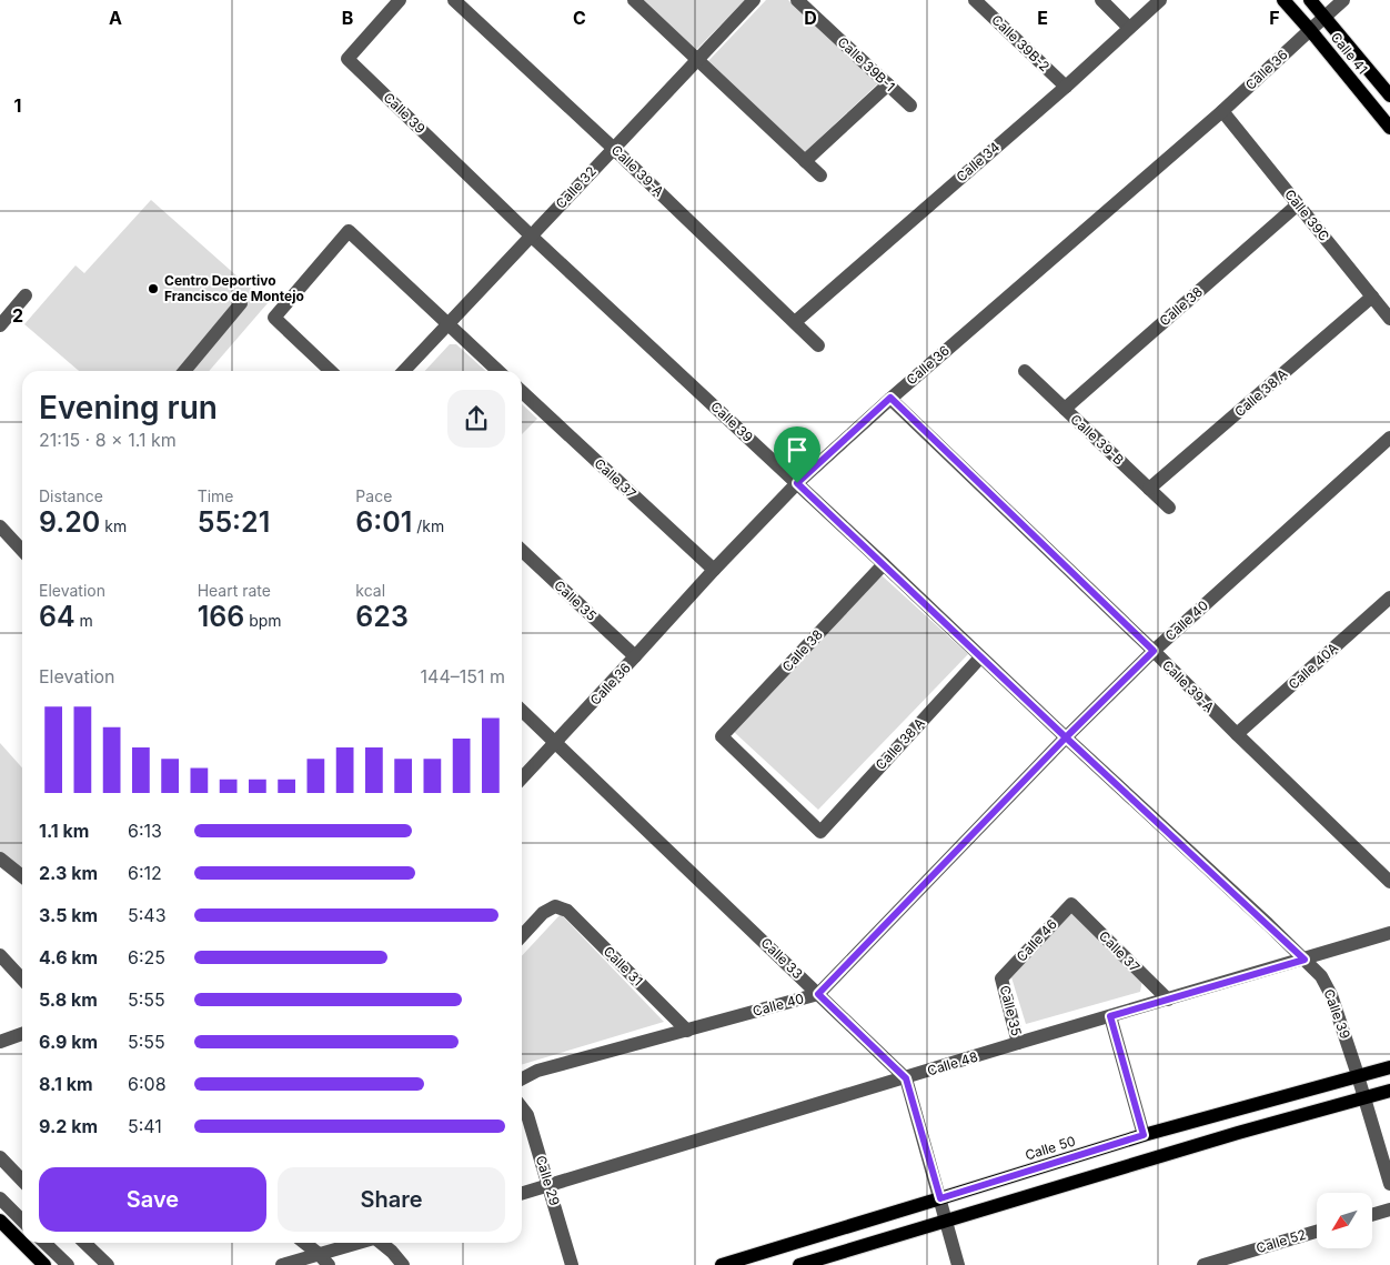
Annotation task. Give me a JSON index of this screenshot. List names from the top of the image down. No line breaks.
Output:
{"streets":{"main road":["Calle 41","Calle 50"],"street":["Calle 39B-2","Calle 39B-1","Calle 36","Calle 39","Calle 34","Calle 39-A","Calle 32","Calle 39C","Calle 38","Calle 38 A","Calle 39-B","Calle 37","Calle 35","Calle 40","Calle 40A","Calle 46","Calle 33","Calle 31","Calle 48","Calle 29","Calle 52"]},"crossings":[["Calle 39B-2","Calle 34"],["Calle 41","Calle 36"],["Calle 36","Calle 39"],["Calle 36","Calle 39-A"],["Calle 36","Calle 39C"],["Calle 36","Calle 37"],["Calle 36","Calle 35"],["Calle 36","Calle 33"],["Calle 39","Calle 32"],["Calle 39","Calle 38"],["Calle 39","Calle 38 A"],["Calle 39","Calle 40"],["Calle 39","Calle 48"],["Calle 39","Calle 50"],["Calle 34","Calle 39-A"],["Calle 39-A","Calle 32"],["Calle 39-A","Calle 40"],["Calle 39-A","Calle 40A"],["Calle 39C","Calle 38"],["Calle 39C","Calle 38 A"],["Calle 38","Calle 38 A"],["Calle 38","Calle 39-B"],["Calle 38 A","Calle 39-B"],["Calle 37","Calle 46"],["Calle 37","Calle 48"],["Calle 35","Calle 46"],["Calle 35","Calle 48"],["Calle 40","Calle 33"],["Calle 40","Calle 31"],["Calle 33","Calle 48"],["Calle 48","Calle 29"]],"places":["Centro Deportivo Francisco de Montejo"],"north":"bottom left","page":{"heading":["Evening run","21:15 · 8 × 1.1 km"],"stats":[["Distance","9.20 km"],["Time","55:21"],["Pace","6:01 /km"],["Elevation","64 m"],["Heart rate","166 bpm"],["kcal","623"]],"chart":["Elevation","144–151 m"],"list":[{"name":"1.1 km","note":"6:13"},{"name":"2.3 km","note":"6:12"},{"name":"3.5 km","note":"5:43"},{"name":"4.6 km","note":"6:25"},{"name":"5.8 km","note":"5:55"},{"name":"6.9 km","note":"5:55"},{"name":"8.1 km","note":"6:08"},{"name":"9.2 km","note":"5:41"}],"buttons":["Save","Share"]},"grid":{"columns":["A","B","C","D","E","F"],"rows":["1","2"]}}
